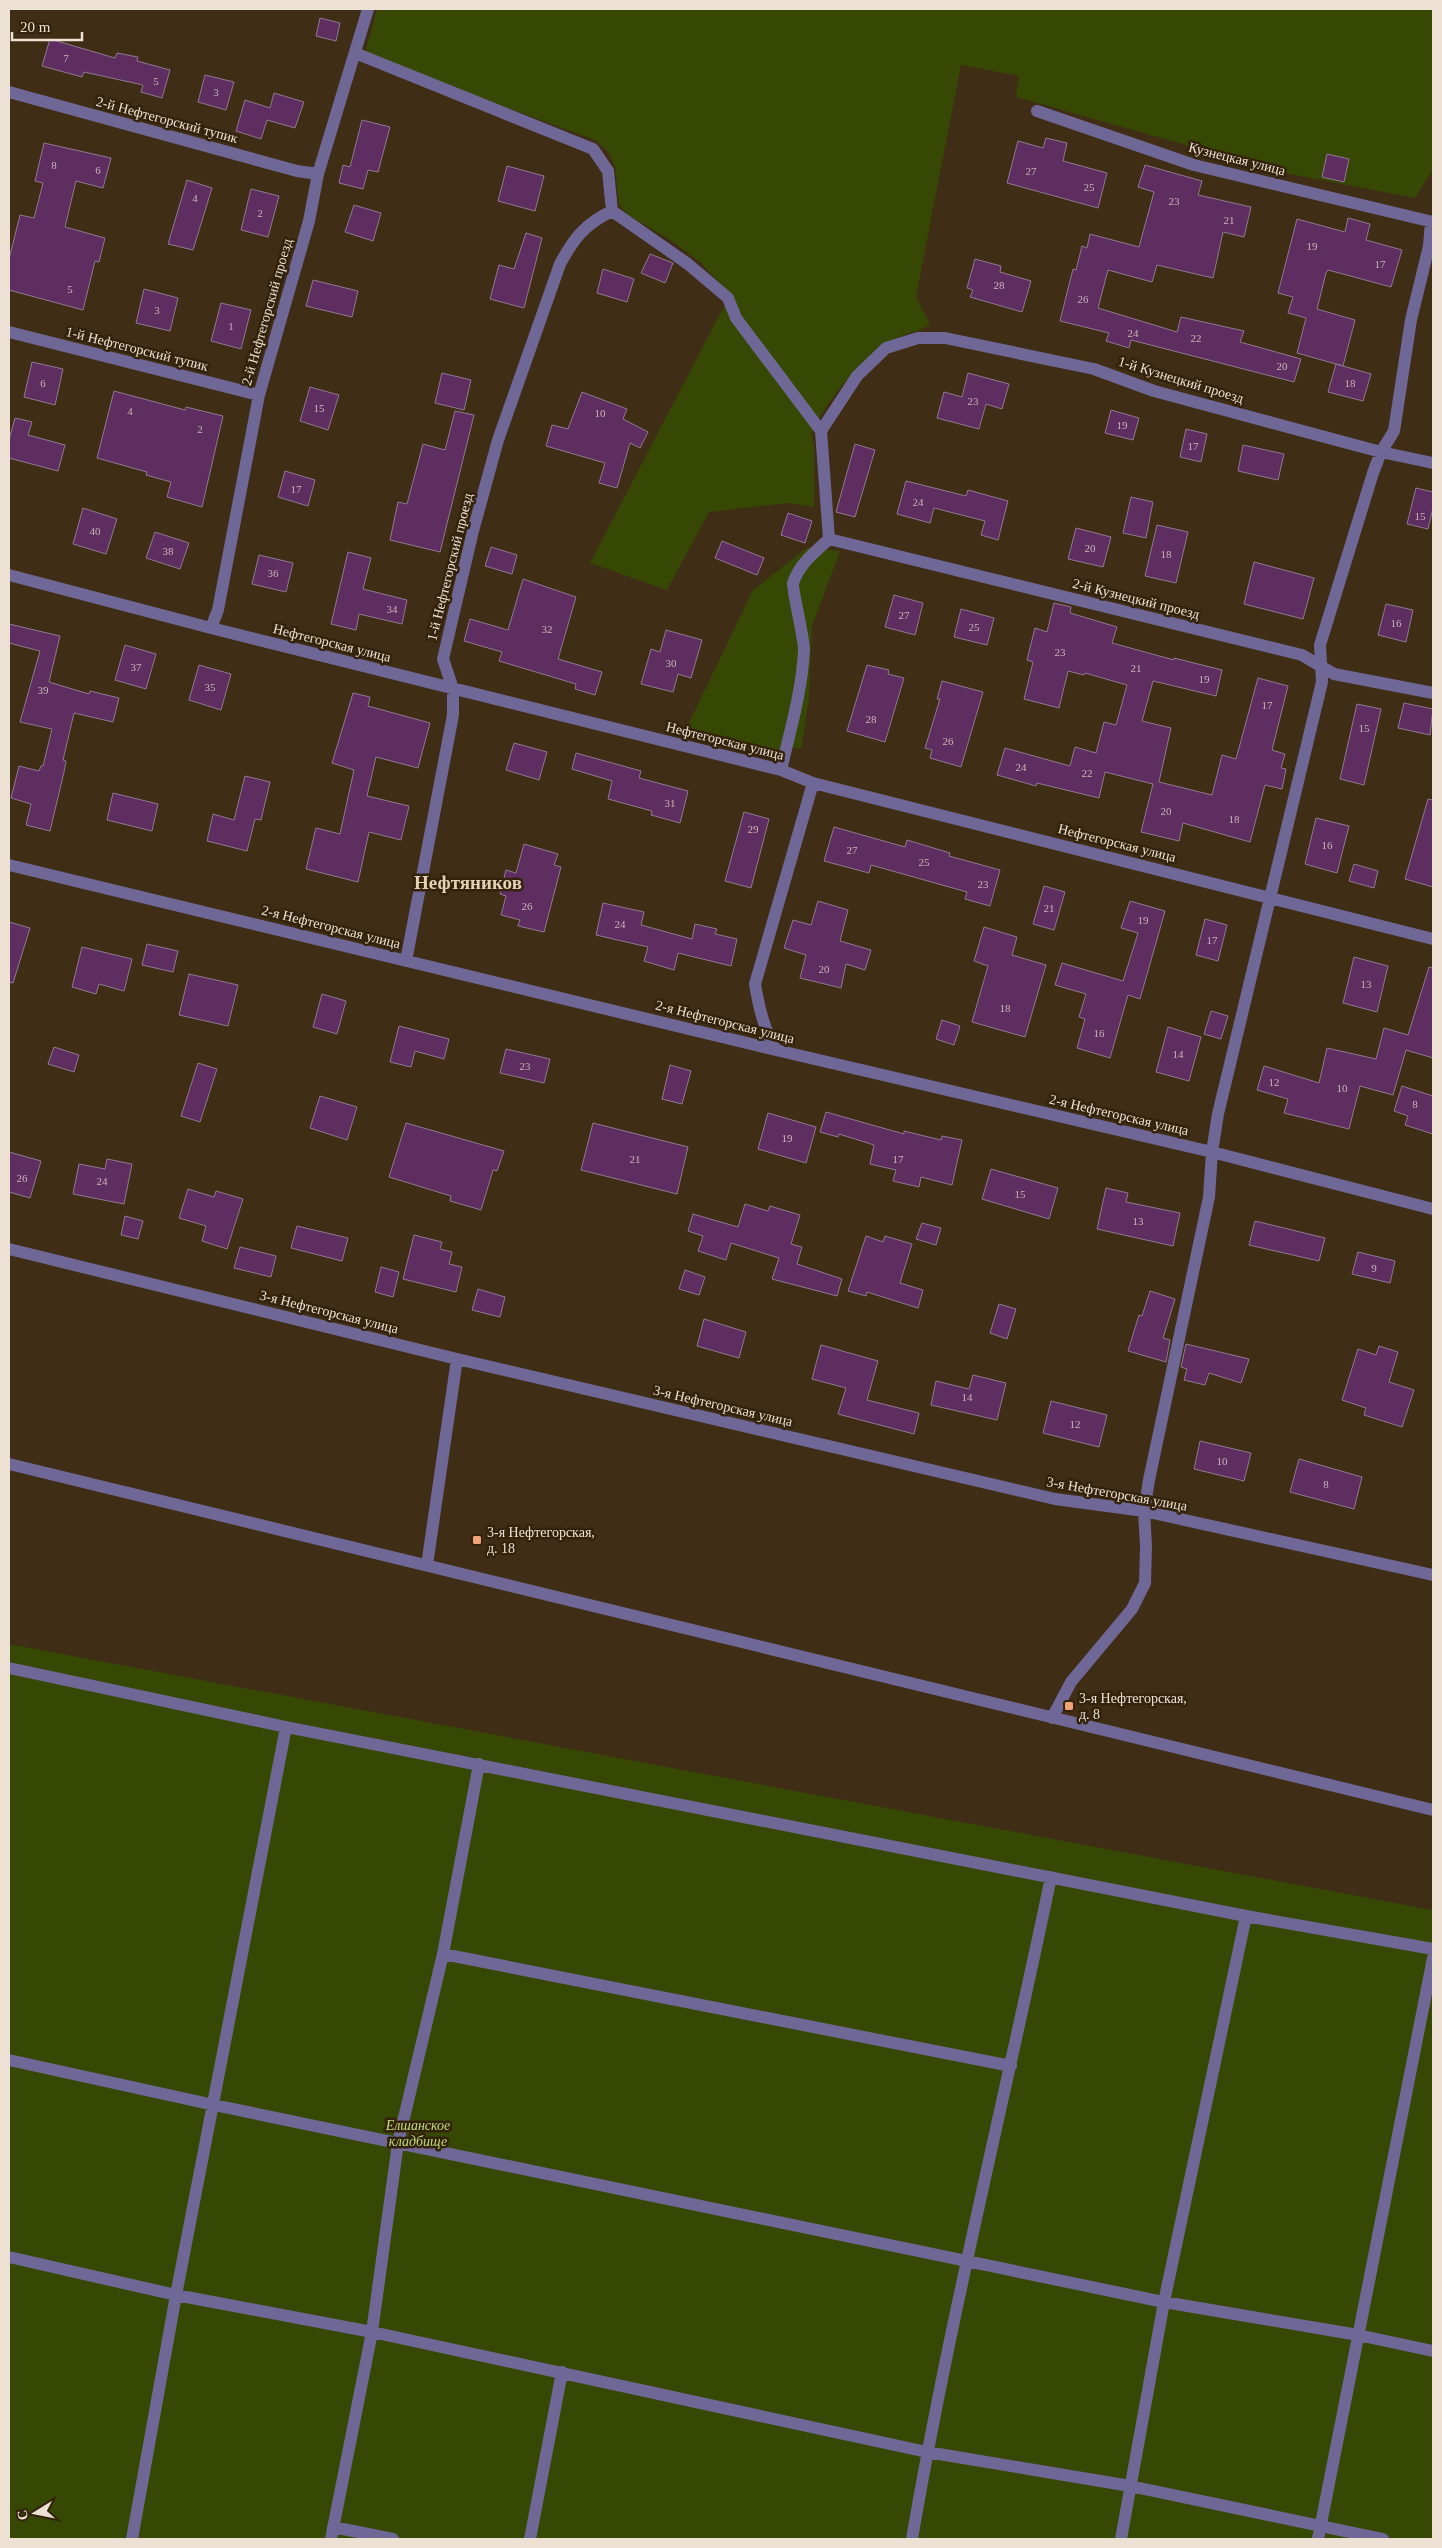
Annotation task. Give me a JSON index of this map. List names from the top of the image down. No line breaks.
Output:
{"streets":{"street":["2-й Нефтегорский тупик","Кузнецкая улица","2-й Нефтегорский проезд","1-й Нефтегорский тупик","1-й Кузнецкий проезд","1-й Нефтегорский проезд","2-й Кузнецкий проезд","Нефтегорская улица","2-я Нефтегорская улица","3-я Нефтегорская улица"]},"crossings":[["2-й Нефтегорский тупик","2-й Нефтегорский проезд"],["2-й Нефтегорский проезд","1-й Нефтегорский тупик"],["2-й Нефтегорский проезд","Нефтегорская улица"],["1-й Нефтегорский проезд","Нефтегорская улица"],["1-й Нефтегорский проезд","2-я Нефтегорская улица"]],"districts":["Нефтяников"],"parks":["Елшанское кладбище"],"places":{"transit":["3-я Нефтегорская, д. 18","3-я Нефтегорская, д. 8"]},"house_numbers":["7","5","3","8","6","27","25","4","23","2","21","19","17","28","5","26","3","1","24","22","20","6","18","23","15","4","10","19","2","17","17","24","15","40","20","38","18","36","34","27","16","25","32","23","30","37","21","19","35","39","17","28","15","26","24","22","31","20","18","29","16","27","25","23","26","21","19","24","17","20","13","18","16","14","23","12","10","8","19","21","17","26","24","15","13","9","14","12","10","8"],"scale_bar":"20 m","north":"left"}
